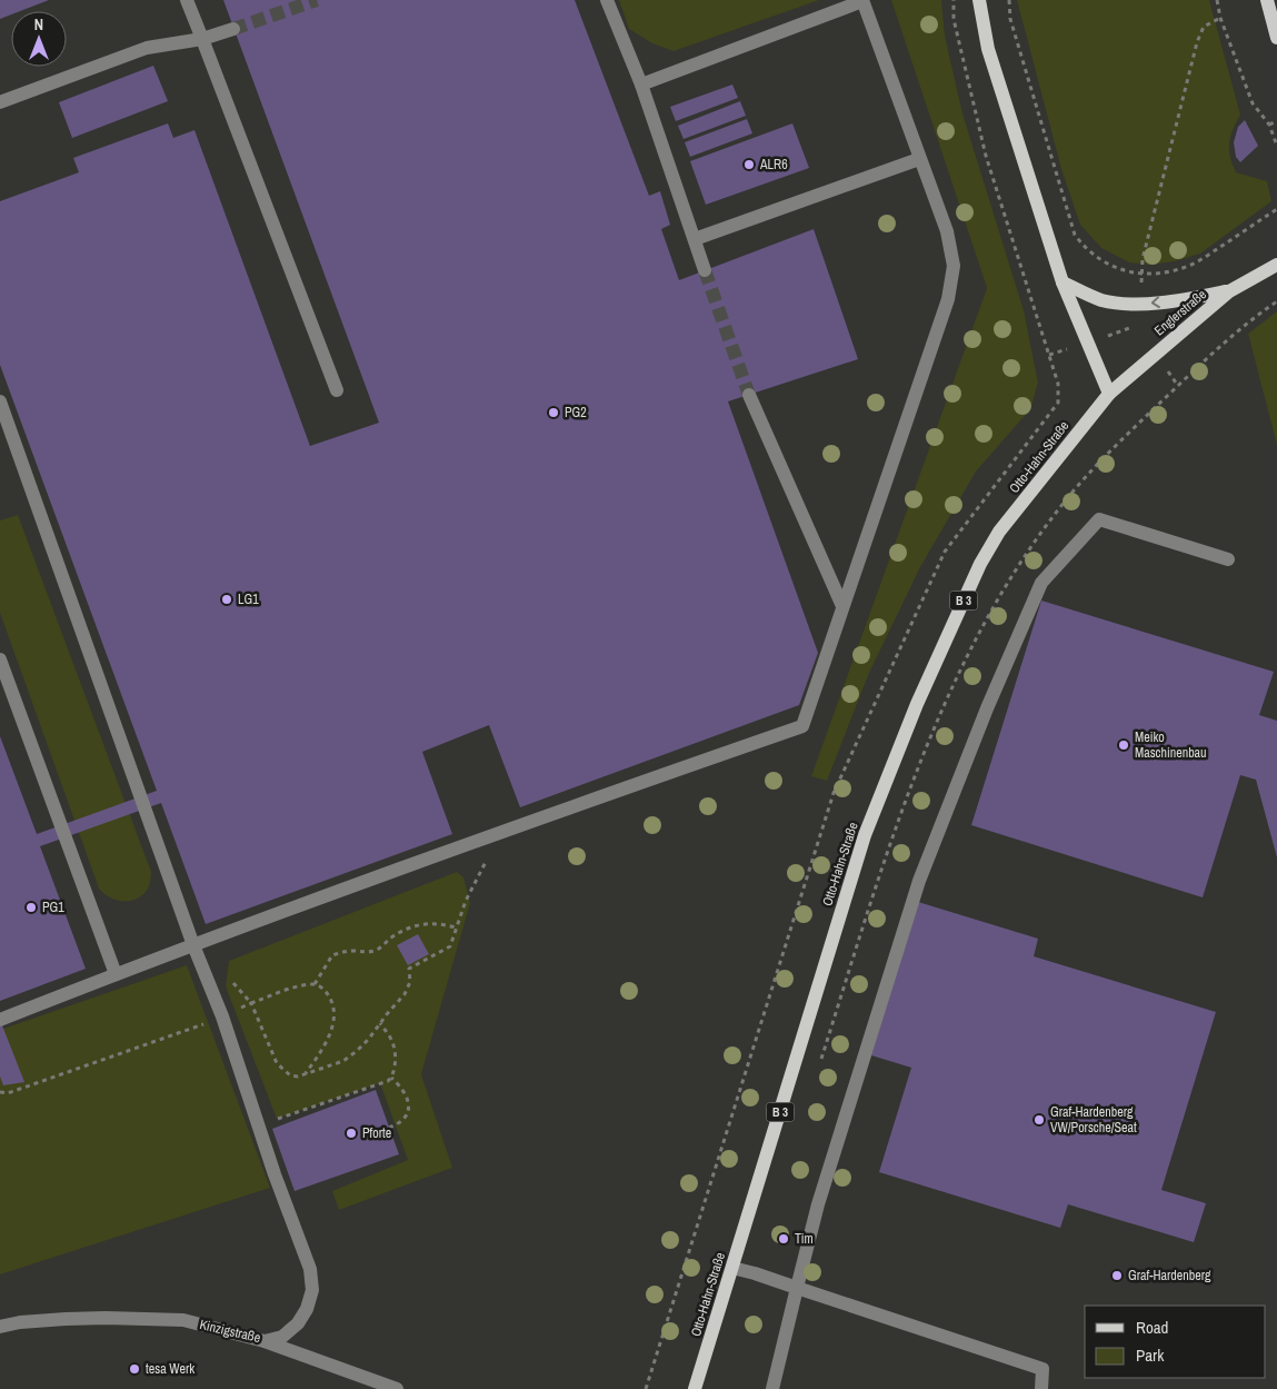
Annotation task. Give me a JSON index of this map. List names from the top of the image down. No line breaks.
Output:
{"streets":{"main road":["Englerstraße","Otto-Hahn-Straße","B 3"],"street":["Kinzigstraße"]},"crossings":[["Englerstraße","Otto-Hahn-Straße"]],"places":["ALR6","PG2","LG1","Meiko Maschinenbau","PG1","Graf-Hardenberg VW/Porsche/Seat","Pforte","Tim","Graf-Hardenberg","tesa Werk"],"legend":["Road","Park"],"north":"top"}
